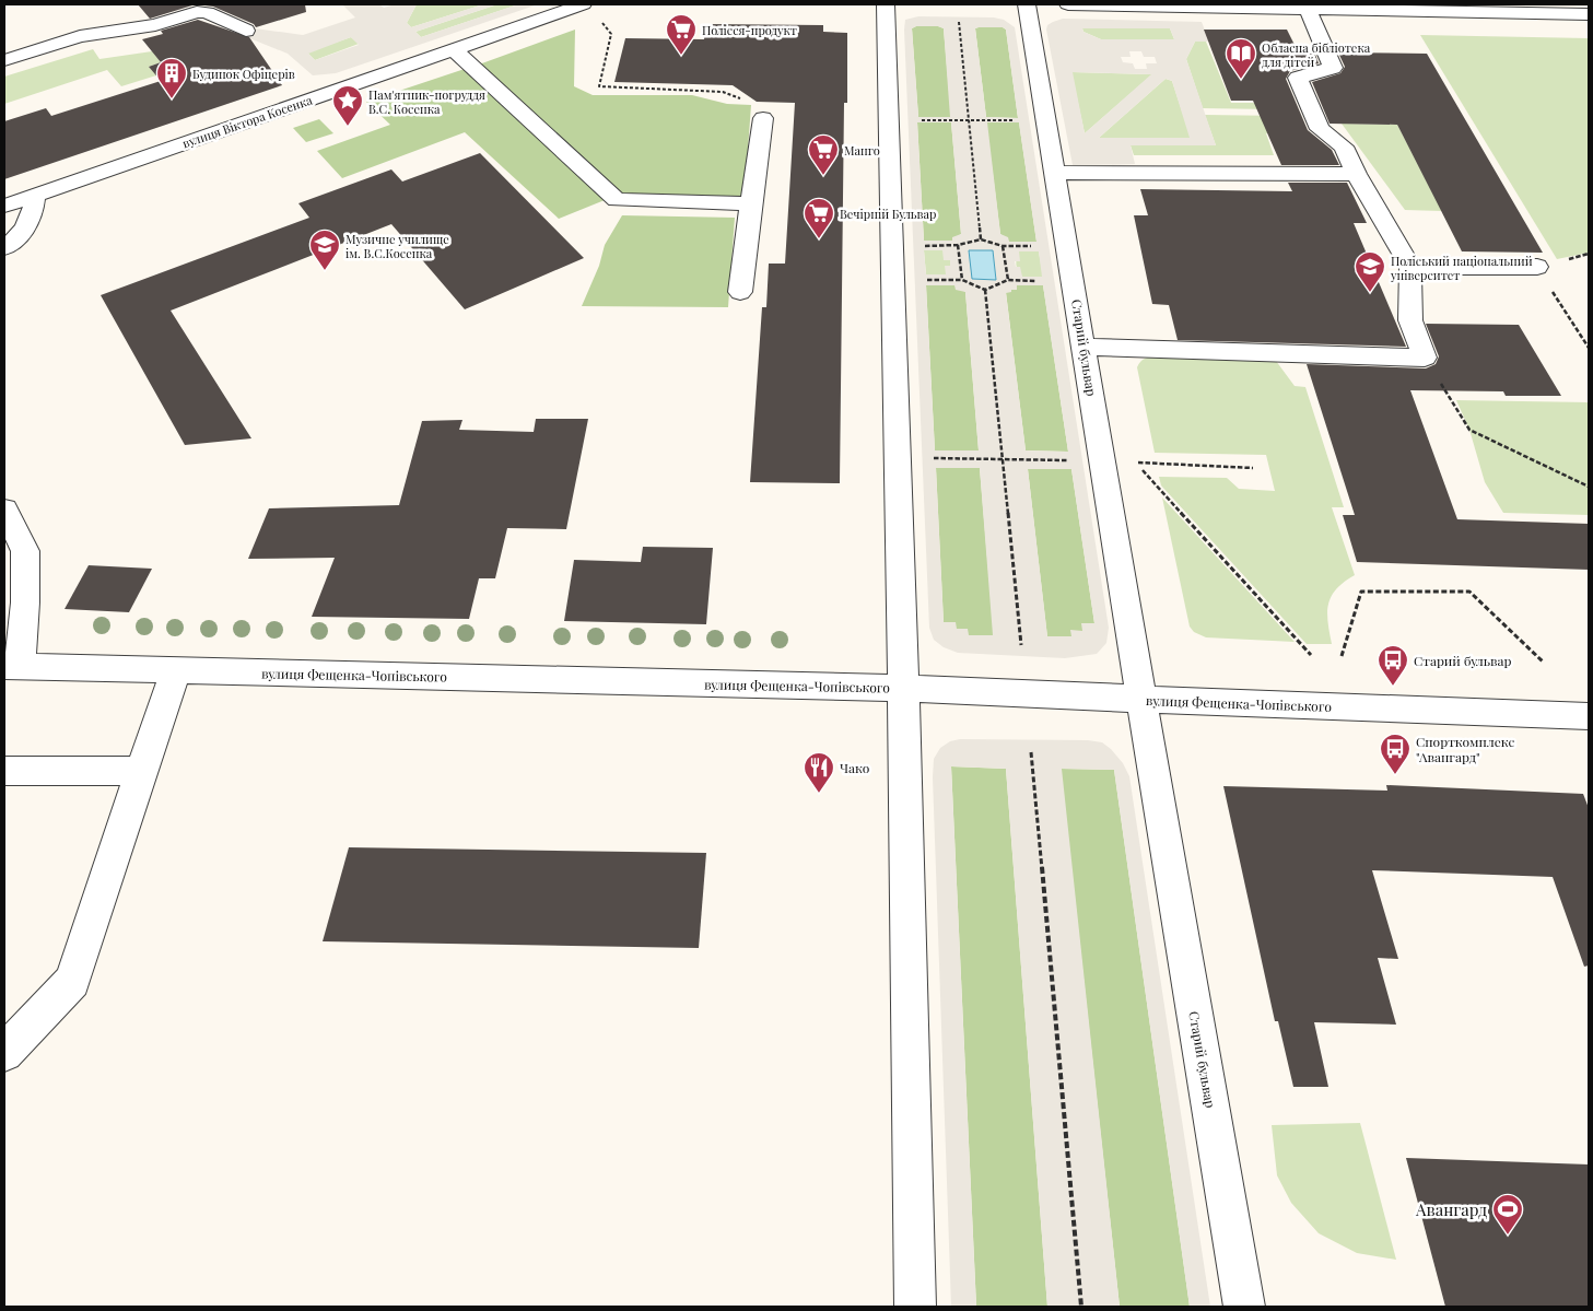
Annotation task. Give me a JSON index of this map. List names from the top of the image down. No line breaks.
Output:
{"streets":{"street":["вулиця Віктора Косенка","Старий бульвар","вулиця Фещенка-Чопівського"]},"crossings":[["Старий бульвар","вулиця Фещенка-Чопівського"]],"places":{"supermarket":["Полісся-продукт","Манго","Вечірній Бульвар"],"library":["Обласна бібліотека для дітей"],"building":["Будинок Офіцерів"],"place":["Пам'ятник-погруддя В.С. Косенка"],"school or university":["Музичне училище ім. В.С.Косенка","Поліський національний університет"],"bus stop":["Старий бульвар","Спорткомплекс \"Авангард\""],"restaurant":["Чако"],"sports":["Авангард"]}}
